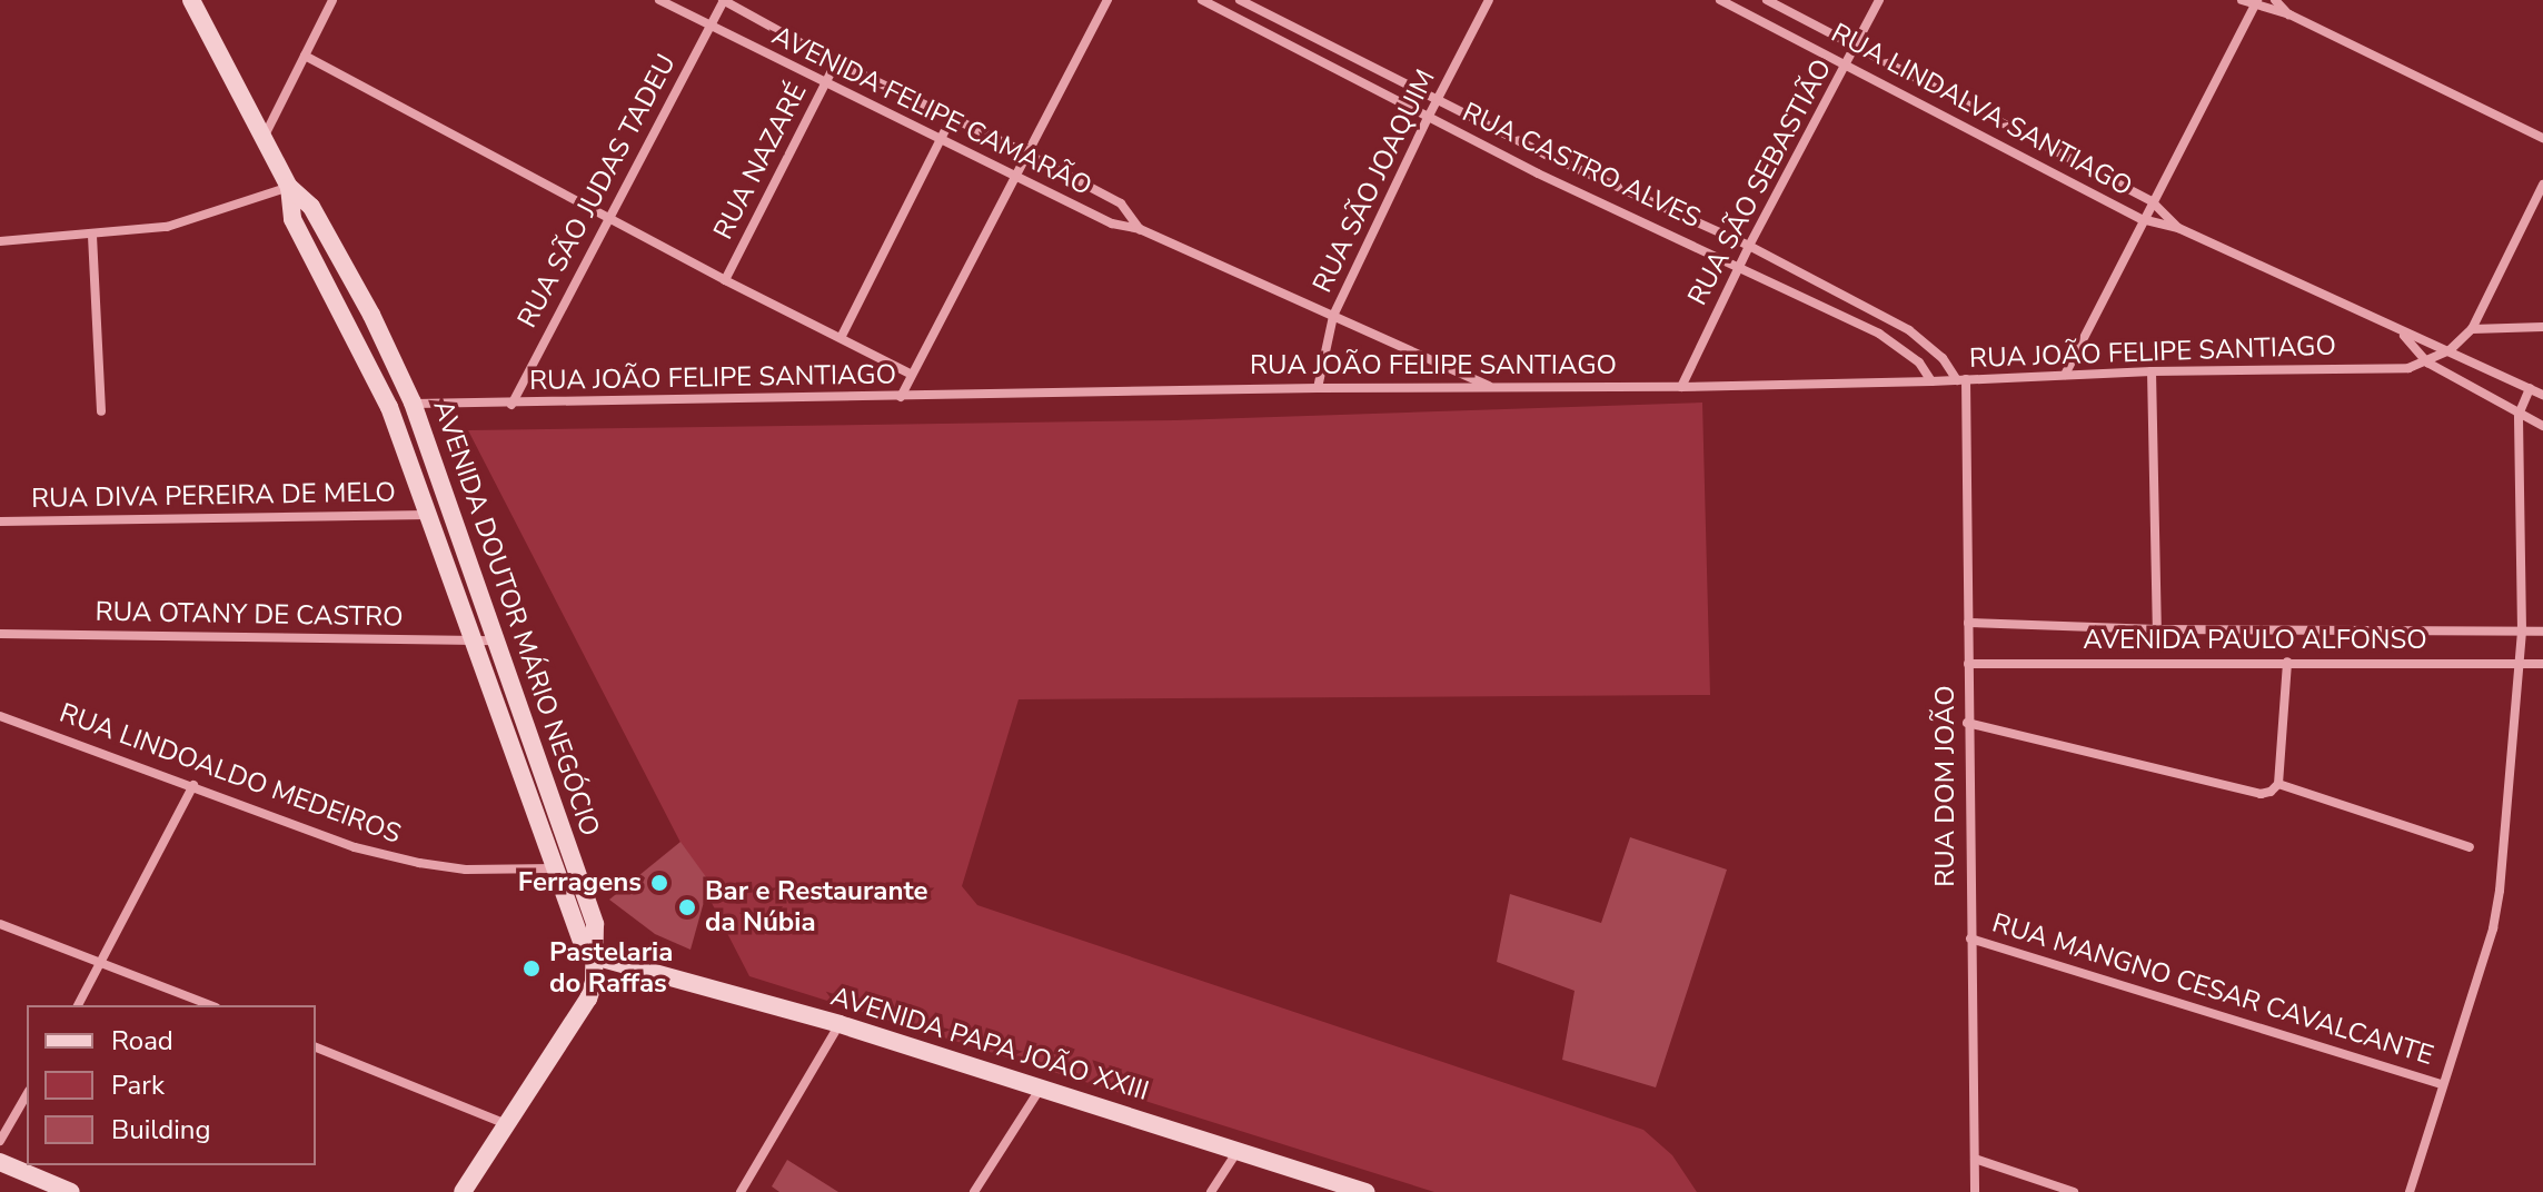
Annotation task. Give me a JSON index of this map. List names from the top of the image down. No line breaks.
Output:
{"streets":{"main road":["AVENIDA DOUTOR MÁRIO NEGÓCIO","AVENIDA PAPA JOÃO XXIII"],"street":["RUA LINDALVA SANTIAGO","AVENIDA FELIPE CAMARÃO","RUA NAZARÉ","RUA CASTRO ALVES","RUA SÃO JOAQUIM","RUA SÃO SEBASTIÃO","RUA SÃO JUDAS TADEU","RUA JOÃO FELIPE SANTIAGO","RUA DIVA PEREIRA DE MELO","RUA OTANY DE CASTRO","AVENIDA PAULO ALFONSO","RUA LINDOALDO MEDEIROS","RUA DOM JOÃO","RUA MANGNO CESAR CAVALCANTE"]},"crossings":[["RUA LINDALVA SANTIAGO","RUA SÃO SEBASTIÃO"],["RUA LINDALVA SANTIAGO","RUA JOÃO FELIPE SANTIAGO"],["AVENIDA FELIPE CAMARÃO","RUA NAZARÉ"],["AVENIDA FELIPE CAMARÃO","RUA SÃO JOAQUIM"],["AVENIDA FELIPE CAMARÃO","RUA SÃO JUDAS TADEU"],["AVENIDA FELIPE CAMARÃO","RUA JOÃO FELIPE SANTIAGO"],["RUA NAZARÉ","RUA JOÃO FELIPE SANTIAGO"],["RUA CASTRO ALVES","RUA SÃO JOAQUIM"],["RUA CASTRO ALVES","RUA SÃO SEBASTIÃO"],["RUA CASTRO ALVES","RUA JOÃO FELIPE SANTIAGO"],["RUA CASTRO ALVES","RUA DOM JOÃO"],["RUA SÃO JOAQUIM","RUA JOÃO FELIPE SANTIAGO"],["RUA SÃO SEBASTIÃO","RUA JOÃO FELIPE SANTIAGO"],["RUA SÃO JUDAS TADEU","RUA JOÃO FELIPE SANTIAGO"],["RUA JOÃO FELIPE SANTIAGO","AVENIDA DOUTOR MÁRIO NEGÓCIO"],["RUA JOÃO FELIPE SANTIAGO","RUA DOM JOÃO"],["RUA DIVA PEREIRA DE MELO","AVENIDA DOUTOR MÁRIO NEGÓCIO"],["RUA OTANY DE CASTRO","AVENIDA DOUTOR MÁRIO NEGÓCIO"],["AVENIDA DOUTOR MÁRIO NEGÓCIO","RUA LINDOALDO MEDEIROS"],["AVENIDA DOUTOR MÁRIO NEGÓCIO","AVENIDA PAPA JOÃO XXIII"],["AVENIDA PAULO ALFONSO","RUA DOM JOÃO"],["RUA DOM JOÃO","RUA MANGNO CESAR CAVALCANTE"]],"places":["Ferragens","Bar e Restaurante da Núbia","Pastelaria do Raffas"],"legend":["Road","Park","Building"]}
